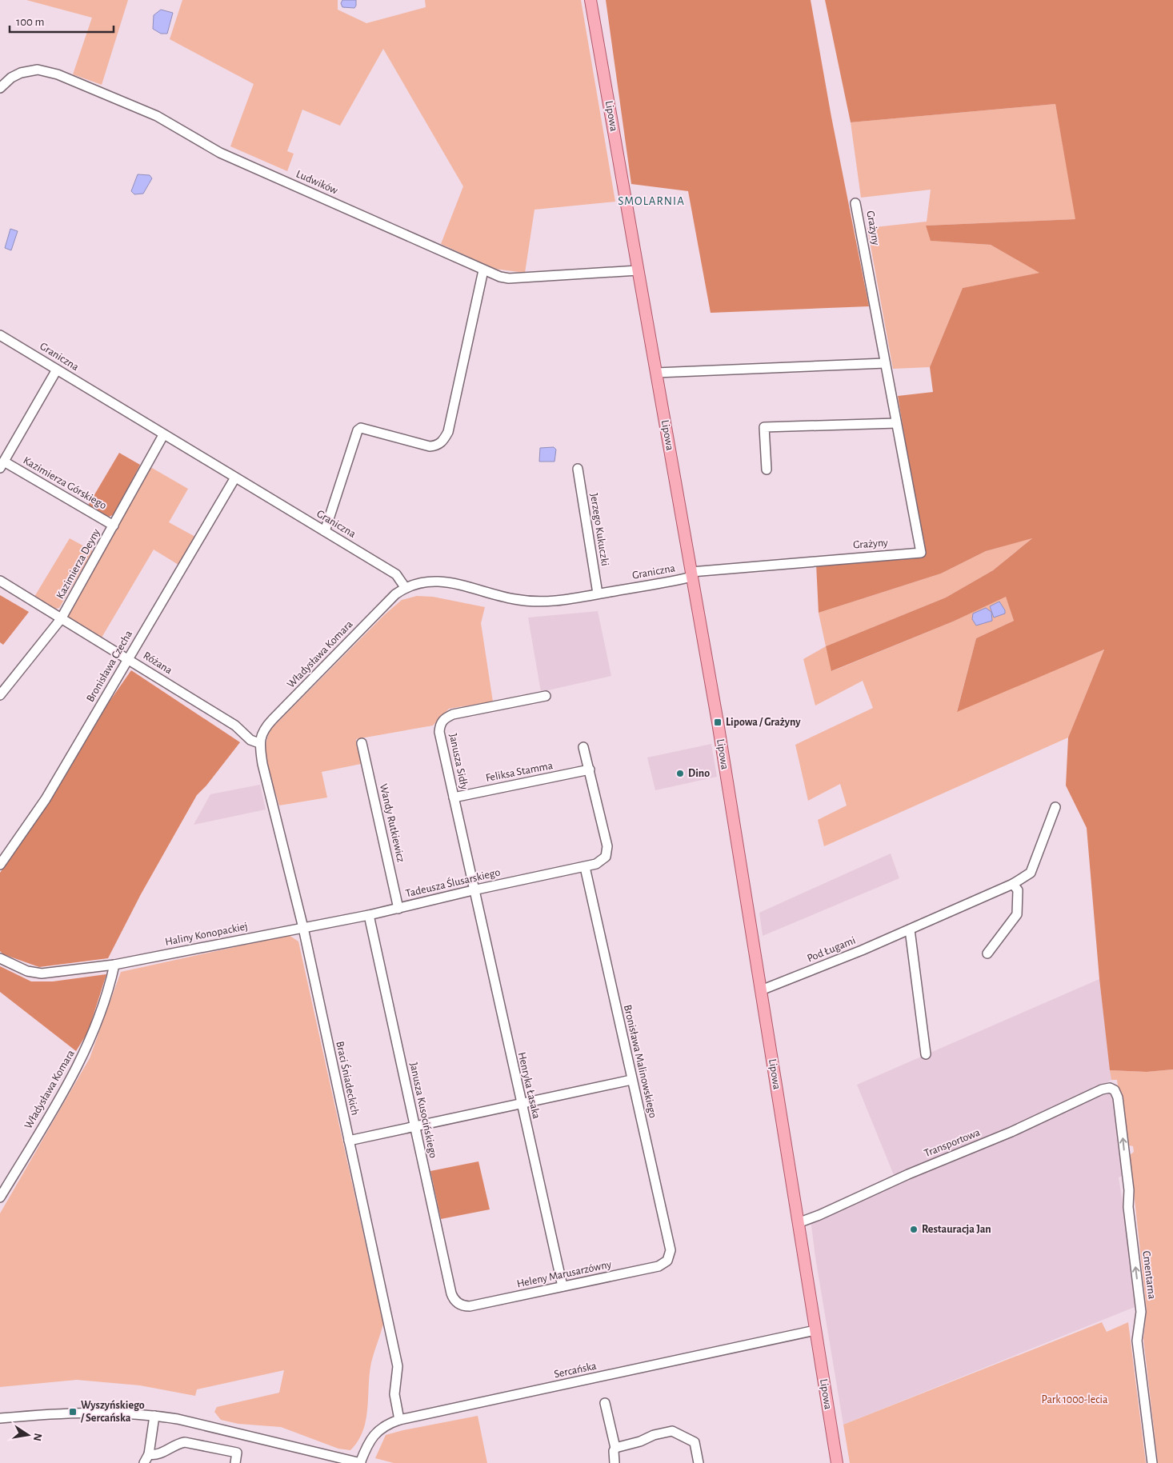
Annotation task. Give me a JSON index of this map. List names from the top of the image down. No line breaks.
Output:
{"streets":{"main road":["Lipowa"],"street":["Ludwików","Grażyny","Graniczna","Kazimierza Górskiego","Jerzego Kukuczki","Kazimierza Deyny","Władysława Komara","Różana","Bronisława Czecha","Janusza Sidły","Feliksa Stamma","Wandy Rutkiewicz","Tadeusza Ślusarskiego","Haliny Konopackiej","Pod Ługami","Bronisława Malinowskiego","Braci Śniadeckich","Henryka Łasaka","Janusza Kusocińskiego","Transportowa","Heleny Marusarzówny","Cmentarna","Sercańska"]},"crossings":[["Lipowa","Ludwików"],["Lipowa","Grażyny"],["Lipowa","Graniczna"],["Lipowa","Pod Ługami"],["Lipowa","Transportowa"],["Lipowa","Sercańska"],["Grażyny","Graniczna"],["Graniczna","Kazimierza Górskiego"],["Graniczna","Jerzego Kukuczki"],["Graniczna","Kazimierza Deyny"],["Graniczna","Władysława Komara"],["Graniczna","Bronisława Czecha"],["Kazimierza Górskiego","Kazimierza Deyny"],["Kazimierza Deyny","Różana"],["Władysława Komara","Różana"],["Władysława Komara","Haliny Konopackiej"],["Władysława Komara","Braci Śniadeckich"],["Różana","Bronisława Czecha"],["Różana","Braci Śniadeckich"],["Janusza Sidły","Feliksa Stamma"],["Janusza Sidły","Tadeusza Ślusarskiego"],["Janusza Sidły","Henryka Łasaka"],["Feliksa Stamma","Tadeusza Ślusarskiego"],["Wandy Rutkiewicz","Tadeusza Ślusarskiego"],["Tadeusza Ślusarskiego","Haliny Konopackiej"],["Tadeusza Ślusarskiego","Bronisława Malinowskiego"],["Tadeusza Ślusarskiego","Braci Śniadeckich"],["Tadeusza Ślusarskiego","Henryka Łasaka"],["Tadeusza Ślusarskiego","Janusza Kusocińskiego"],["Haliny Konopackiej","Braci Śniadeckich"],["Bronisława Malinowskiego","Heleny Marusarzówny"],["Braci Śniadeckich","Sercańska"],["Henryka Łasaka","Heleny Marusarzówny"],["Janusza Kusocińskiego","Heleny Marusarzówny"],["Transportowa","Cmentarna"]],"one_way":["Cmentarna"],"districts":["SMOLARNIA"],"parks":["Park 1000-lecia"],"places":{"transit":["Lipowa / Grażyny","Wyszyńskiego / Sercańska"],"other":["Dino","Restauracja Jan"]},"scale_bar":"100 m","north":"right"}
